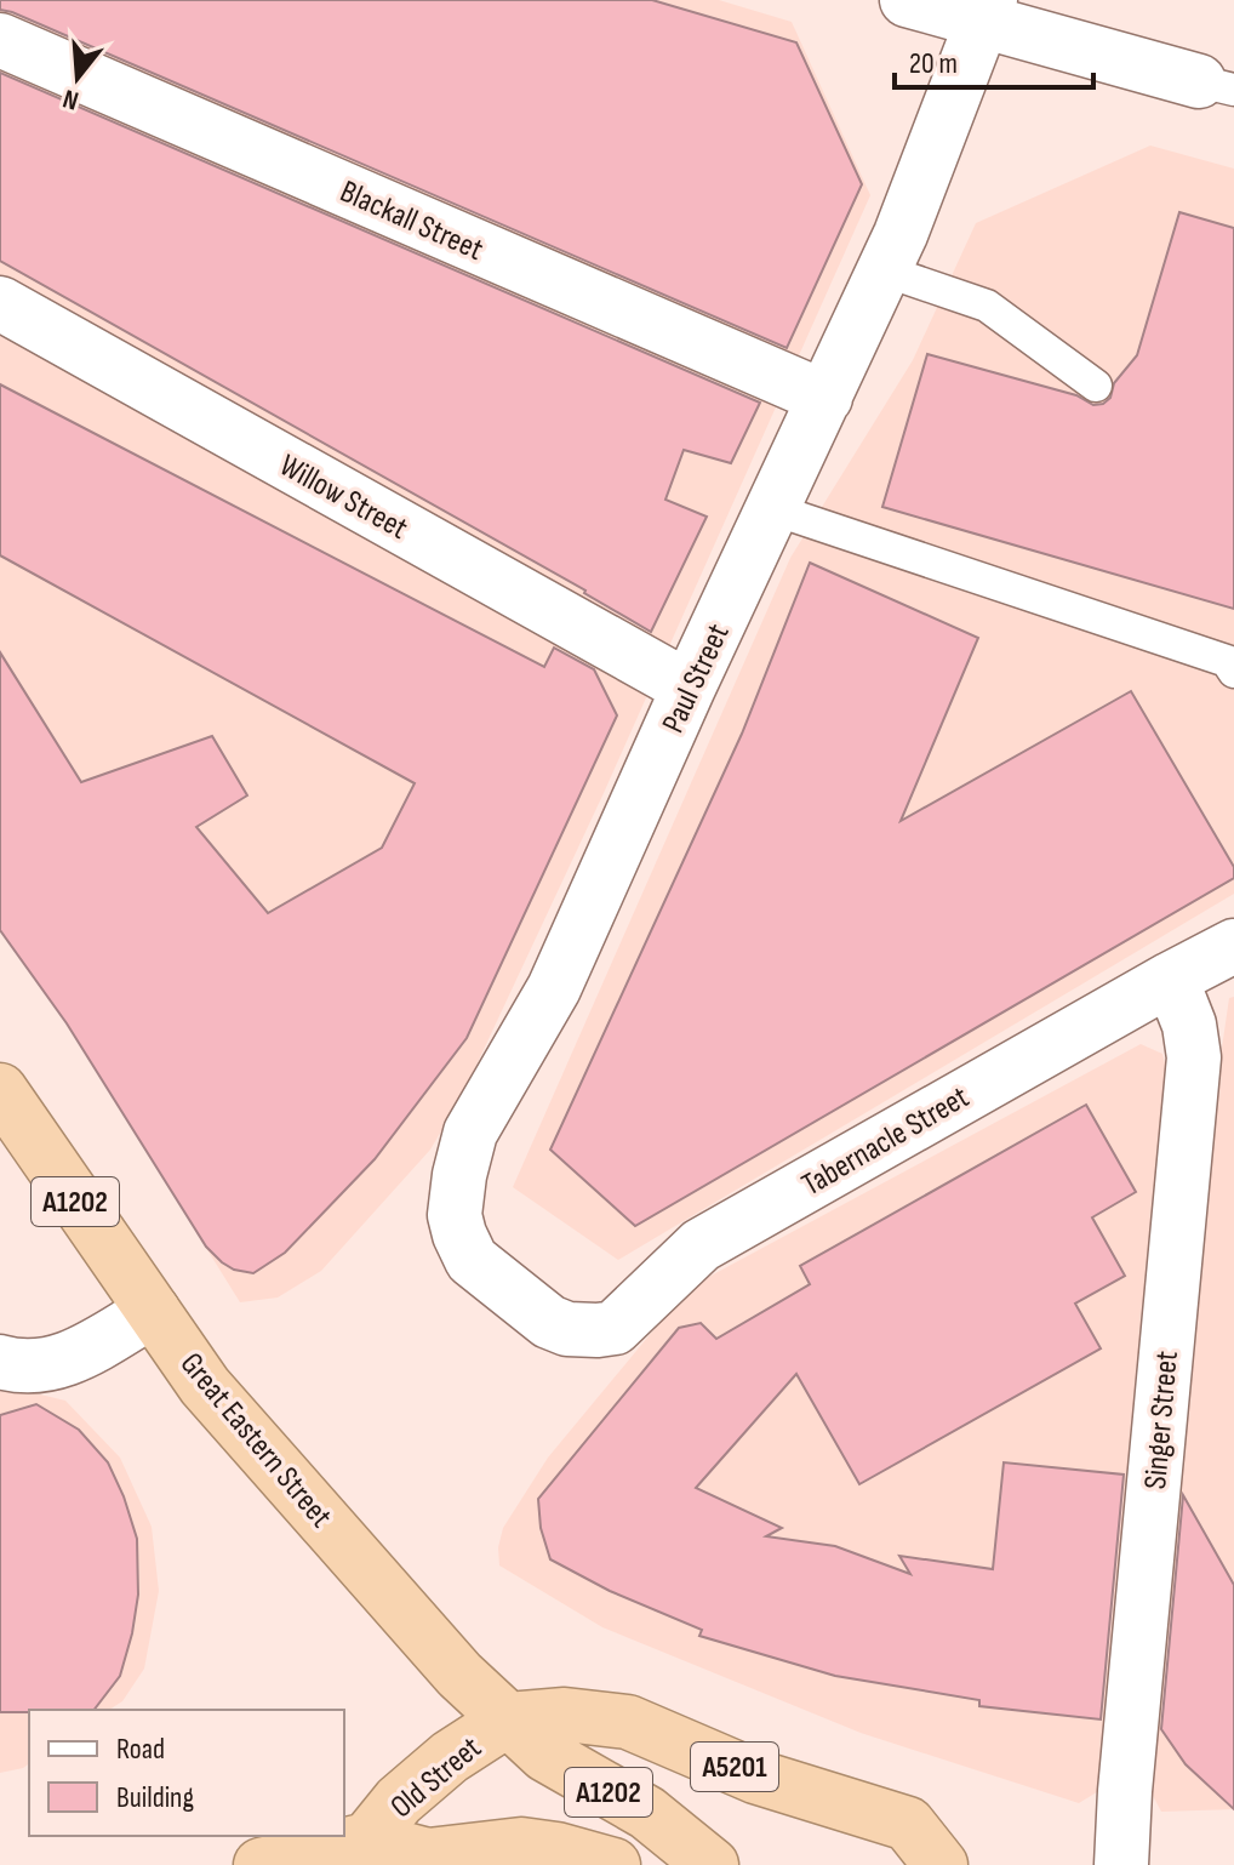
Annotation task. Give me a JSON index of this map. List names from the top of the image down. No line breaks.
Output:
{"streets":{"highway":["A1202","Great Eastern Street","A5201","Old Street"],"street":["Blackall Street","Willow Street","Paul Street","Tabernacle Street","Singer Street"]},"crossings":[["Blackall Street","Paul Street"],["Willow Street","Paul Street"],["Paul Street","Tabernacle Street"],["Tabernacle Street","Singer Street"],["Great Eastern Street","A5201"],["Great Eastern Street","Old Street"],["A5201","Old Street"]],"legend":["Road","Building"],"scale_bar":"20 m","north":"bottom"}
